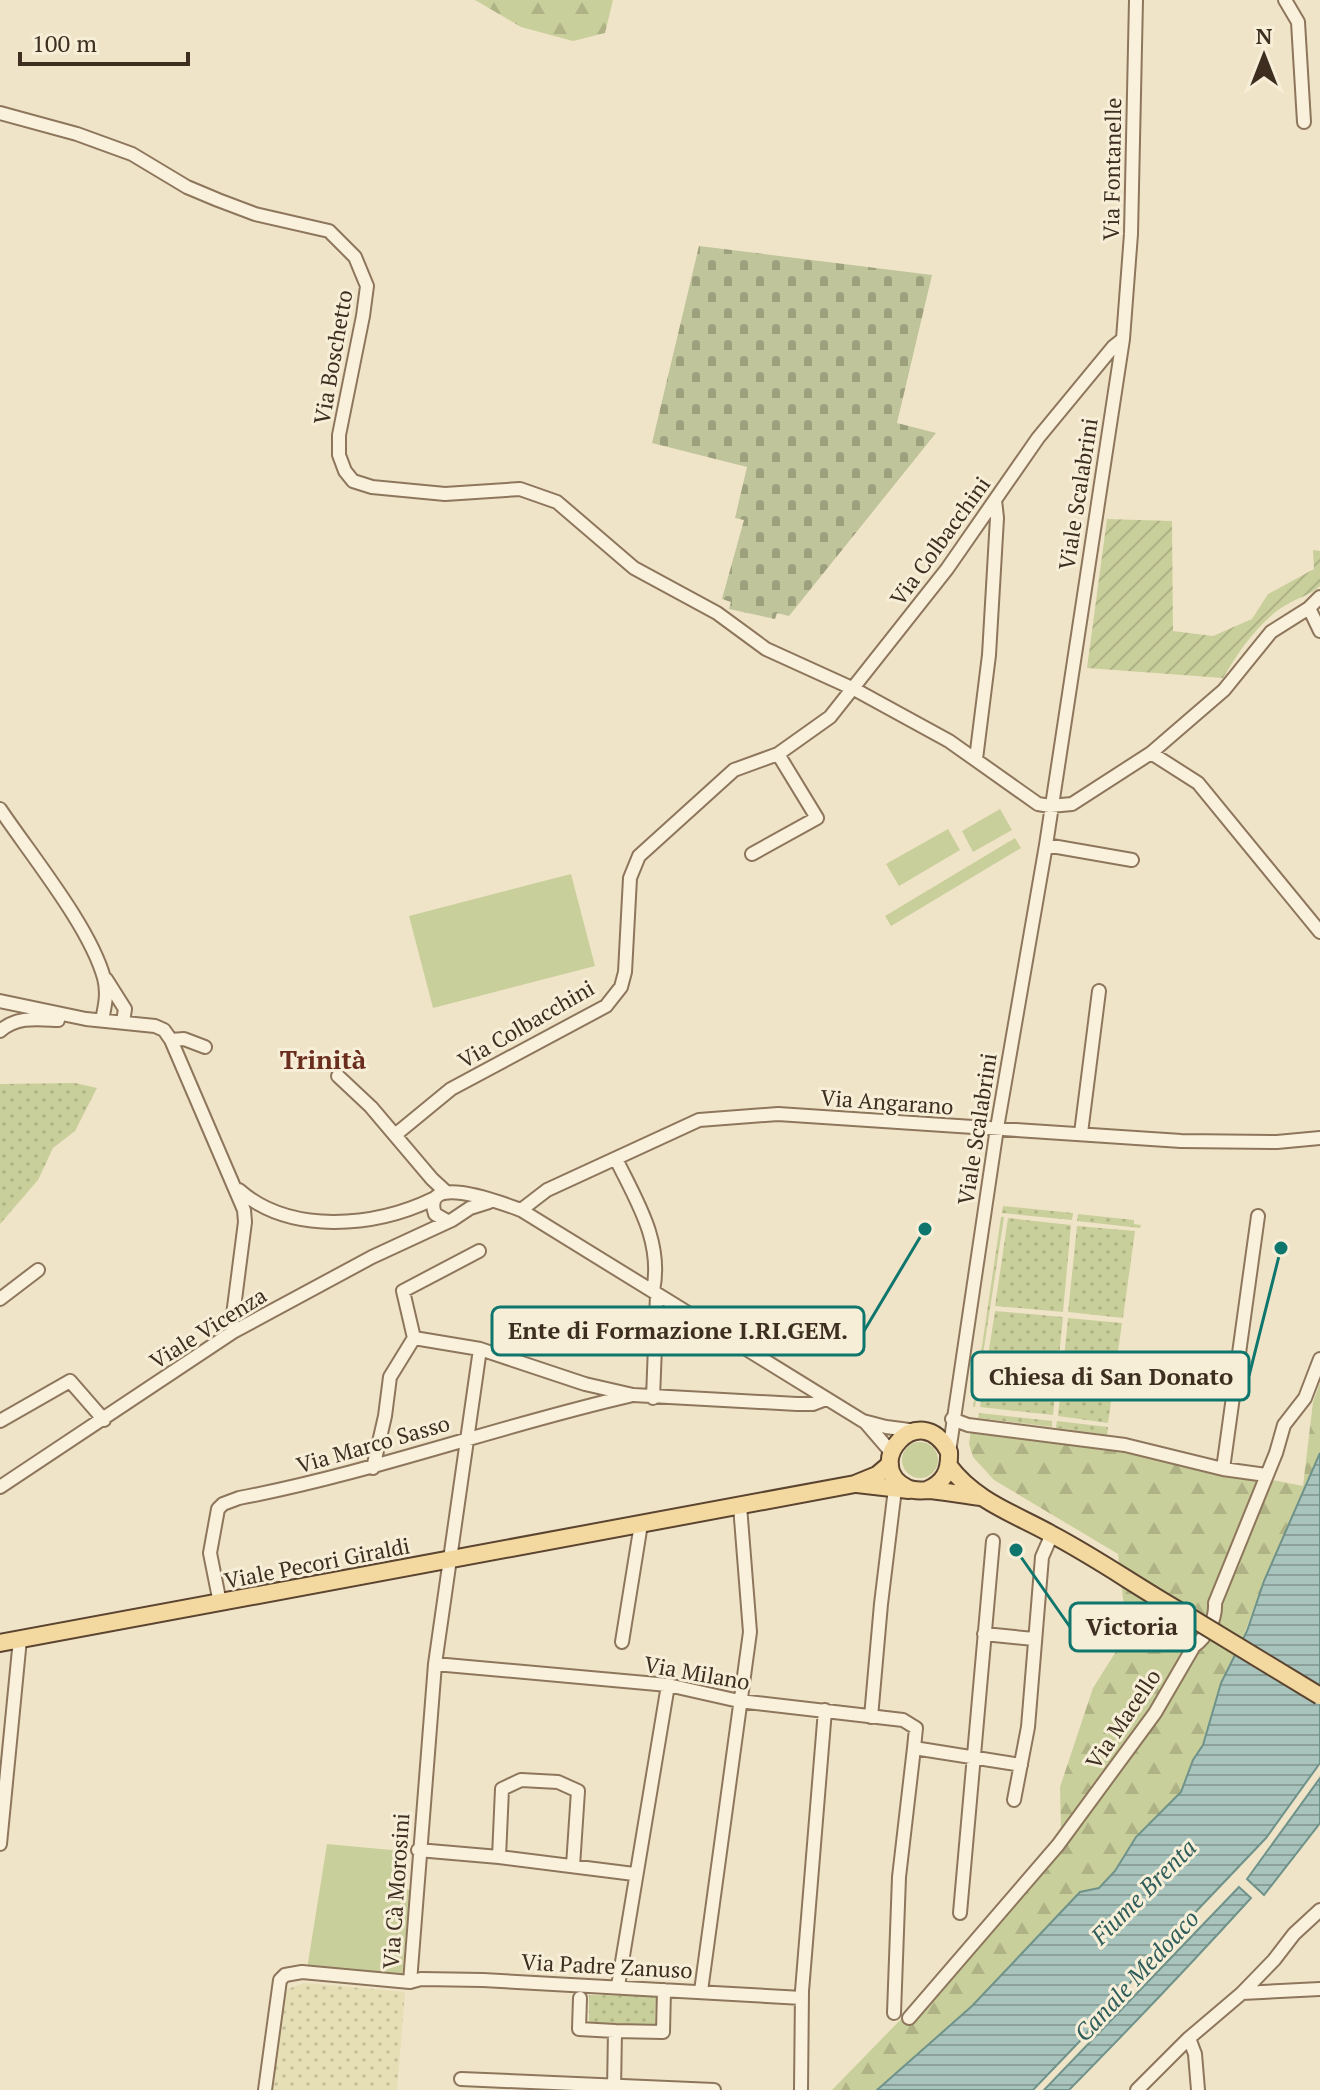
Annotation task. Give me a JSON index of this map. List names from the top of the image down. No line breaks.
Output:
{"streets":{"main road":["Viale Pecori Giraldi"],"street":["Via Fontanelle","Via Boschetto","Viale Scalabrini","Via Colbacchini","Via Angarano","Viale Vicenza","Via Marco Sasso","Via Milano","Via Macello","Via Cà Morosini","Via Padre Zanuso"]},"crossings":[["Via Fontanelle","Viale Scalabrini"],["Via Fontanelle","Via Colbacchini"],["Via Boschetto","Via Colbacchini"],["Viale Scalabrini","Via Colbacchini"],["Viale Scalabrini","Via Angarano"],["Viale Scalabrini","Viale Pecori Giraldi"],["Via Marco Sasso","Viale Pecori Giraldi"],["Via Marco Sasso","Via Cà Morosini"],["Viale Pecori Giraldi","Via Cà Morosini"],["Via Milano","Via Cà Morosini"],["Via Cà Morosini","Via Padre Zanuso"]],"districts":["Trinità"],"water":["Fiume Brenta","Canale Medoaco"],"places":["Ente di Formazione I.RI.GEM.","Chiesa di San Donato","Victoria"],"scale_bar":"100 m","north":"top"}
